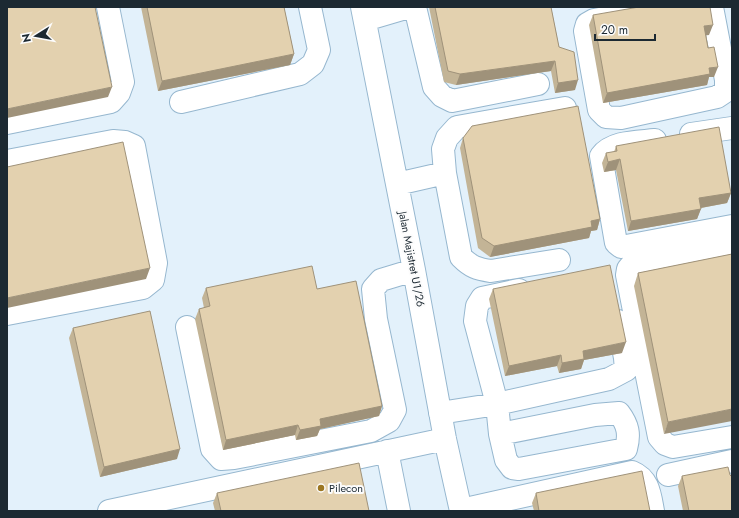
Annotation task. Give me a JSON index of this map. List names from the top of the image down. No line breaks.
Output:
{"streets":{"street":["Jalan Majistret U1/26"]},"places":["Pilecon"],"scale_bar":"20 m","north":"left"}
